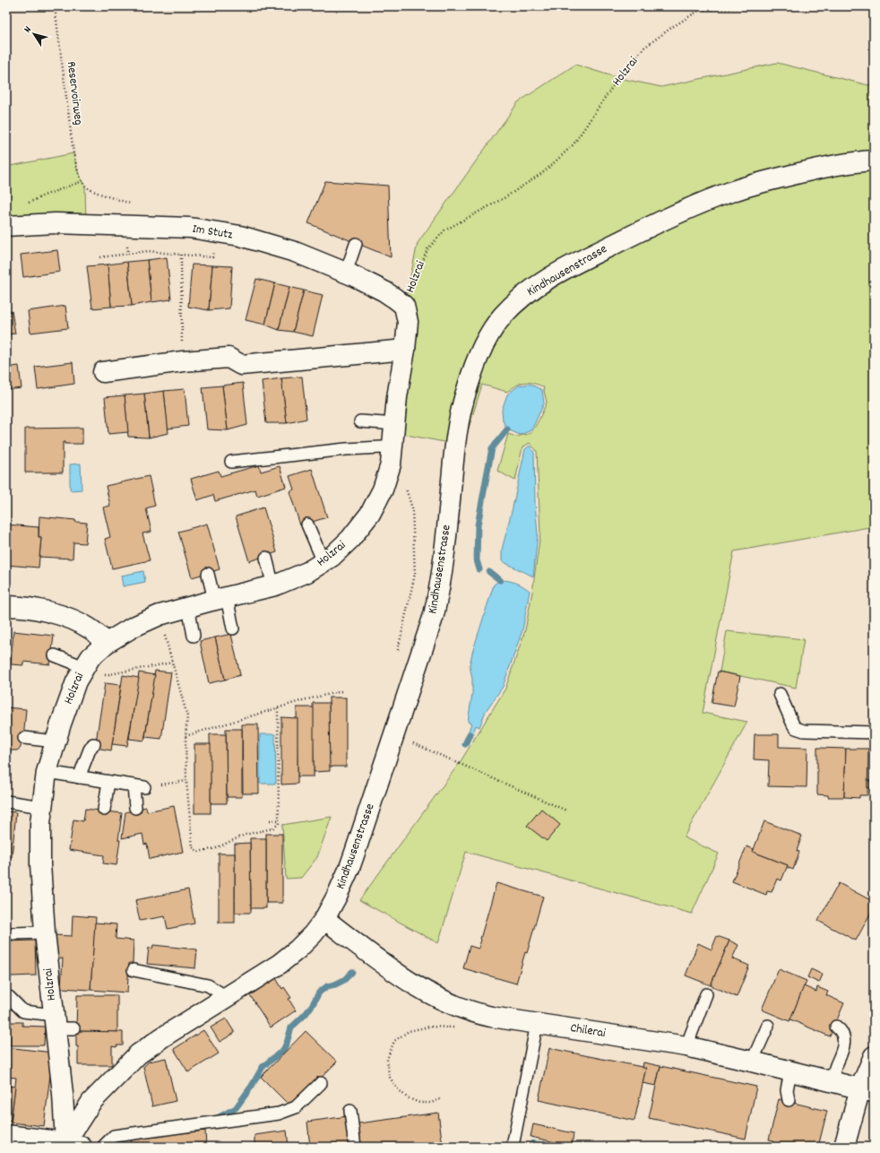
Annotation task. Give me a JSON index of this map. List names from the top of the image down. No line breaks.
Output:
{"streets":{"street":["Holzrai","Im Stutz","Kindhausenstrasse","Chilerai"],"path":["Reservoirweg"]},"crossings":[["Holzrai","Im Stutz"],["Holzrai","Kindhausenstrasse"],["Kindhausenstrasse","Chilerai"]],"north":"top left"}
